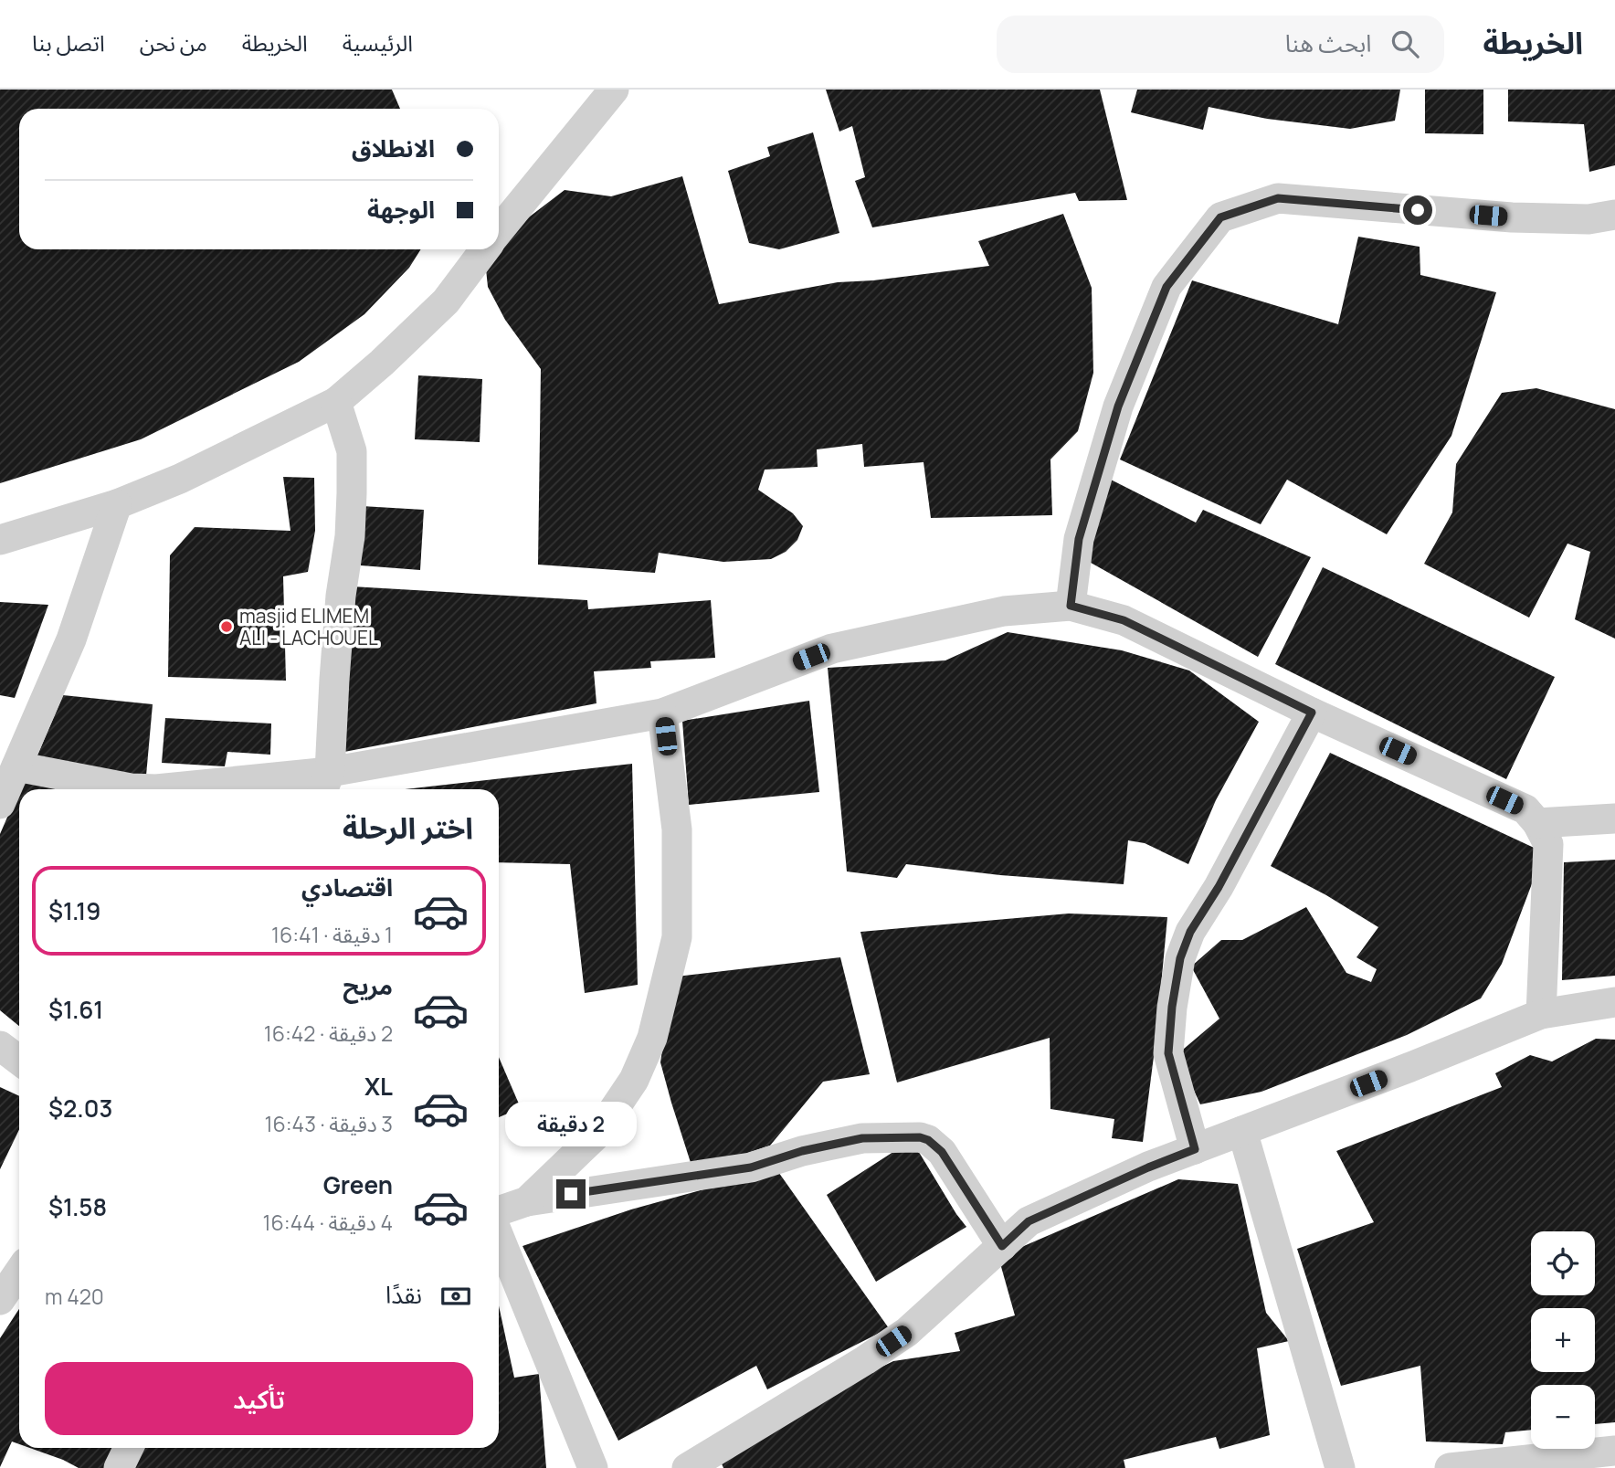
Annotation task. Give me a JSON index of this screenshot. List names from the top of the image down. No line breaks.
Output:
{"places":["masjid ELIMEM ALI - LACHOUEL"],"page":{"header":"الخريطة","search":"ابحث هنا","nav":["الرئيسية","الخريطة","من نحن","اتصل بنا"],"banner":["الانطلاق","الوجهة"],"heading":"اختر الرحلة","list":[{"name":"اقتصادي","note":"1 دقيقة · 16:41","value":"$1.19"},{"name":"مريح","note":"2 دقيقة · 16:42","value":"$1.61"},{"name":"XL","note":"3 دقيقة · 16:43","value":"$2.03"},{"name":"Green","note":"4 دقيقة · 16:44","value":"$1.58"}],"bubble":"2 دقيقة","map_buttons":["+","−"],"pay":["نقدًا","420 m"],"buttons":"تأكيد"}}
